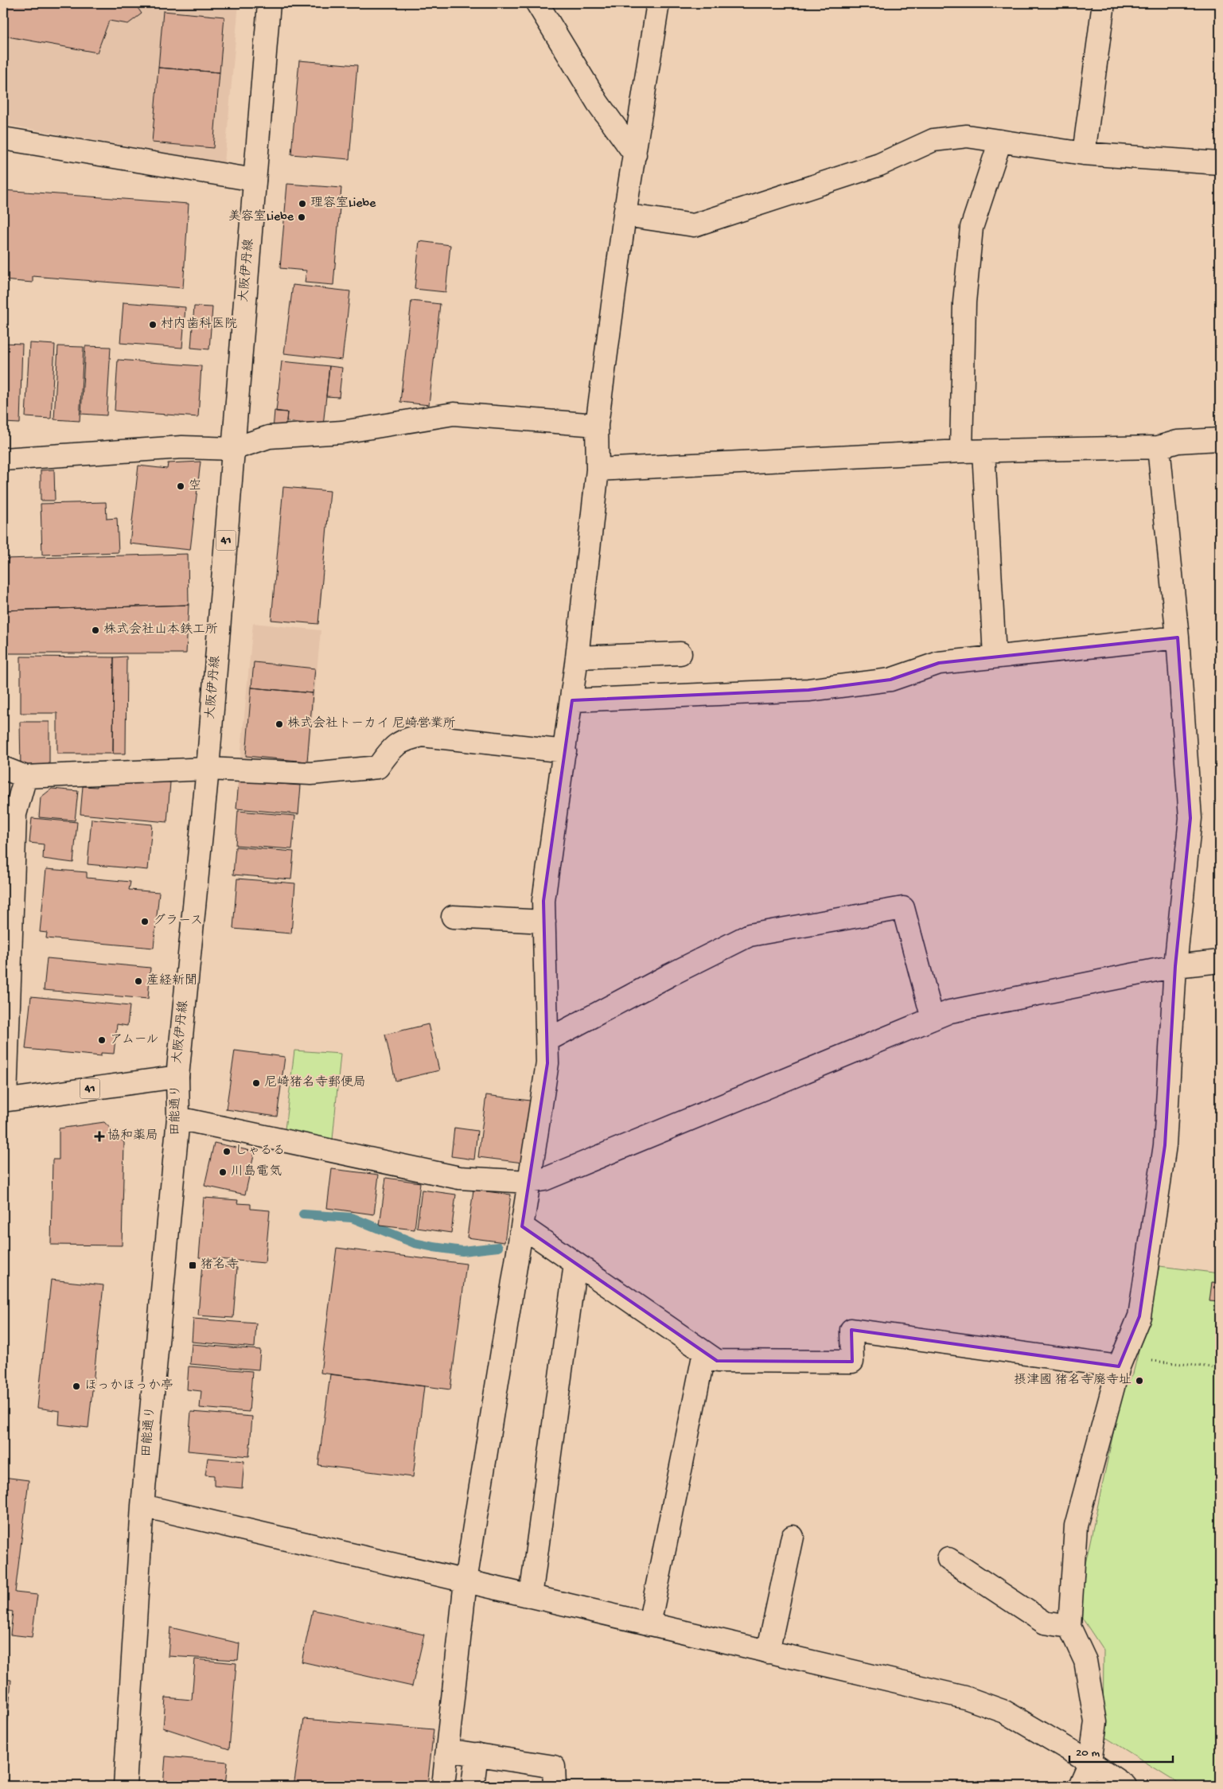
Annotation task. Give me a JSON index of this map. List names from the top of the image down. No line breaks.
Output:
{"streets":{"street":["大阪伊丹線","41","田能通り"]},"crossings":[["大阪伊丹線","田能通り"]],"places":{"other":["理容室Liebe","美容室Liebe","村内歯科医院","空","株式会社山本鉄工所","株式会社トーカイ 尼崎営業所","グラース","産経新聞","アムール","尼崎猪名寺郵便局","しゃるる","川島電気","摂津國 猪名寺廃寺址","ほっかほっか亭"],"health":["協和薬局"],"transit":["猪名寺"]},"scale_bar":"20 m"}
